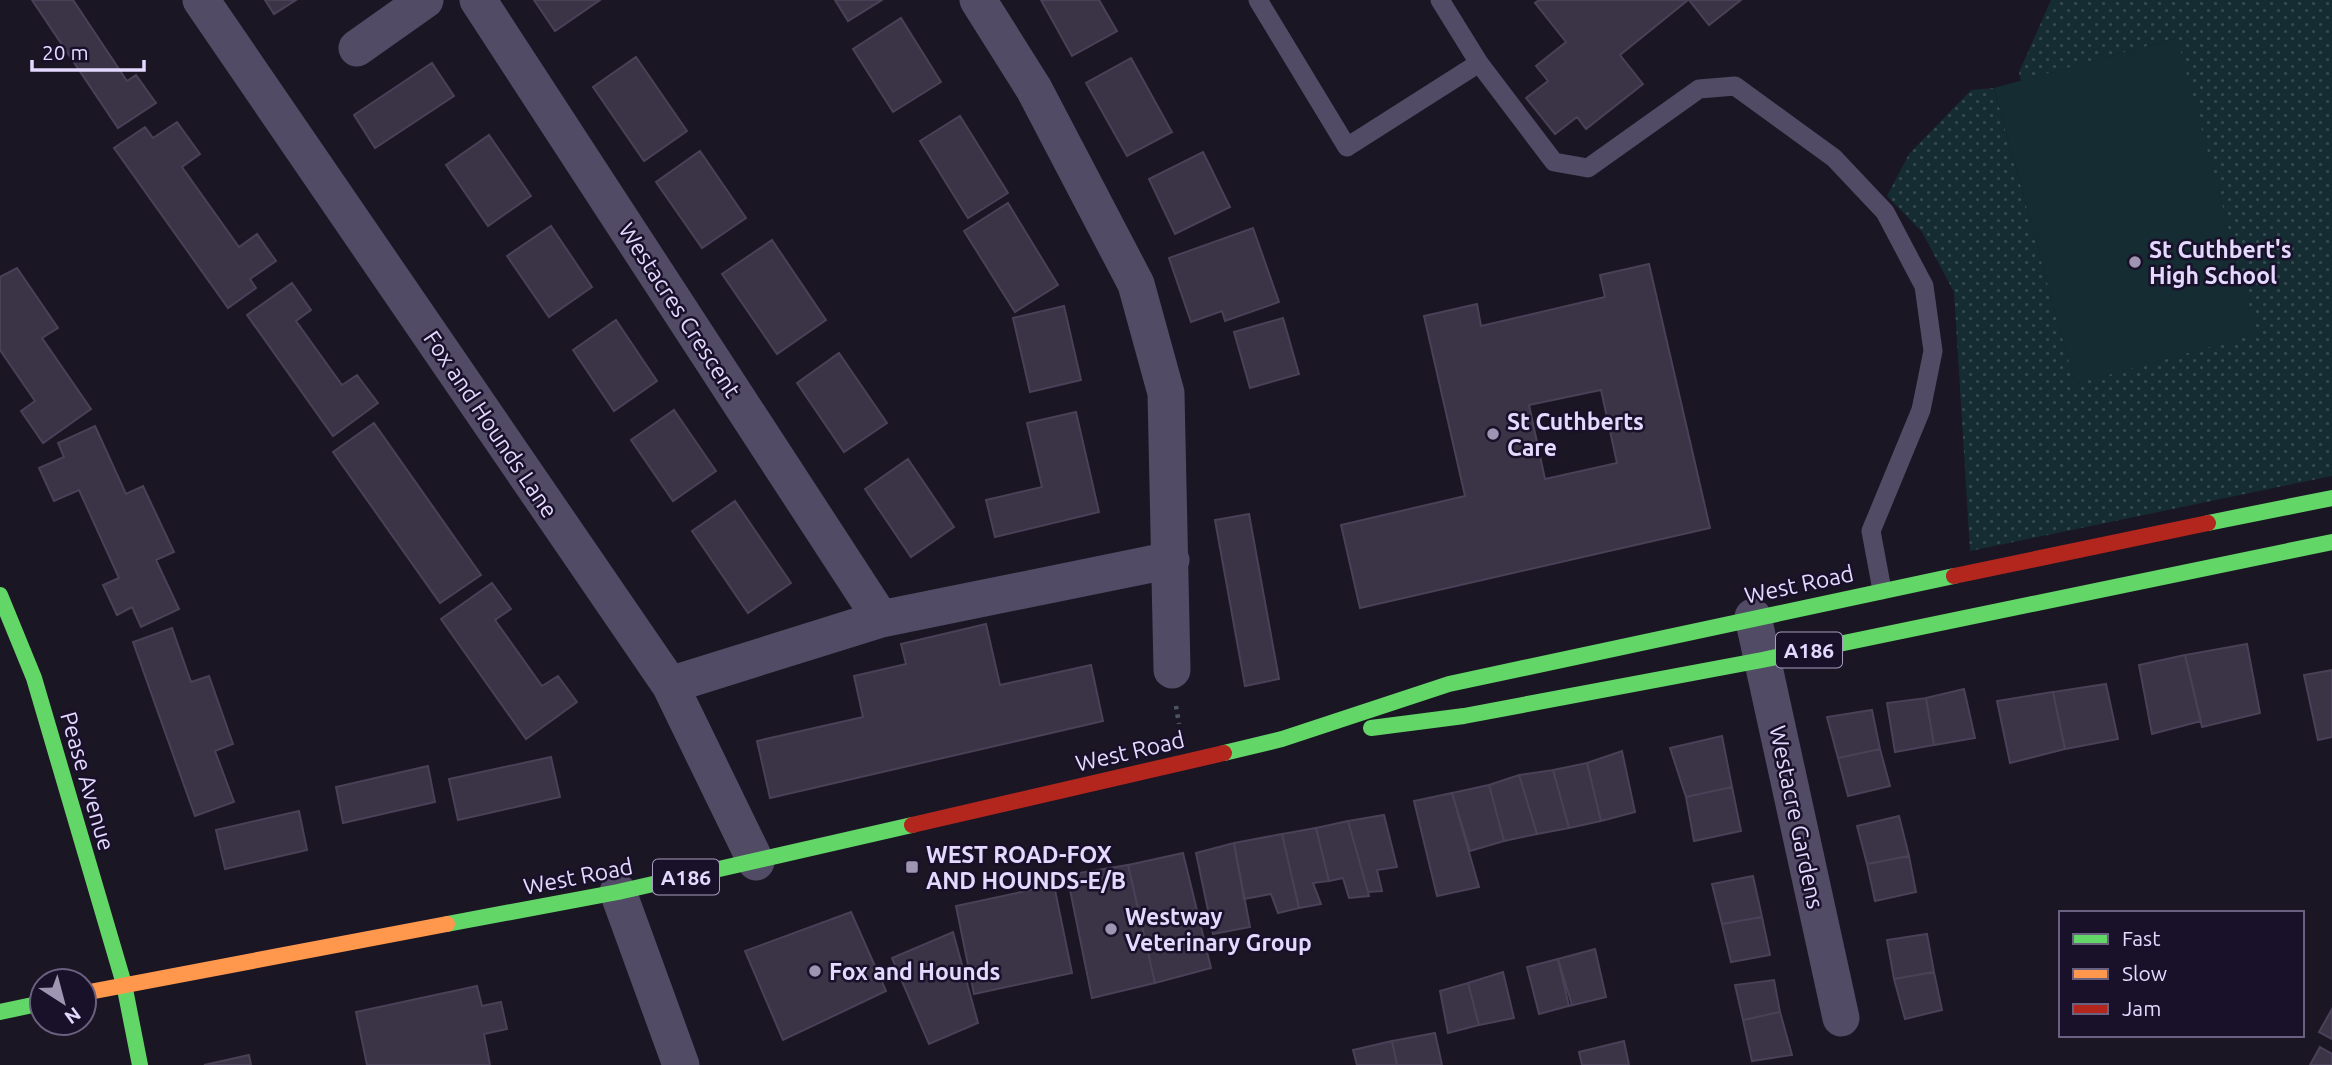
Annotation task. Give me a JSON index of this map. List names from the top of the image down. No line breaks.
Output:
{"streets":{"main road":["West Road","A186","Pease Avenue"],"street":["Westacres Crescent","Fox and Hounds Lane","Westacre Gardens"]},"crossings":[["Fox and Hounds Lane","West Road"],["West Road","Pease Avenue"],["West Road","Westacre Gardens"]],"places":{"other":["St Cuthbert's High School","St Cuthberts Care","Westway Veterinary Group","Fox and Hounds"],"transit":["WEST ROAD-FOX AND HOUNDS-E/B"]},"legend":["Fast","Slow","Jam"],"scale_bar":"20 m","north":"bottom right"}
